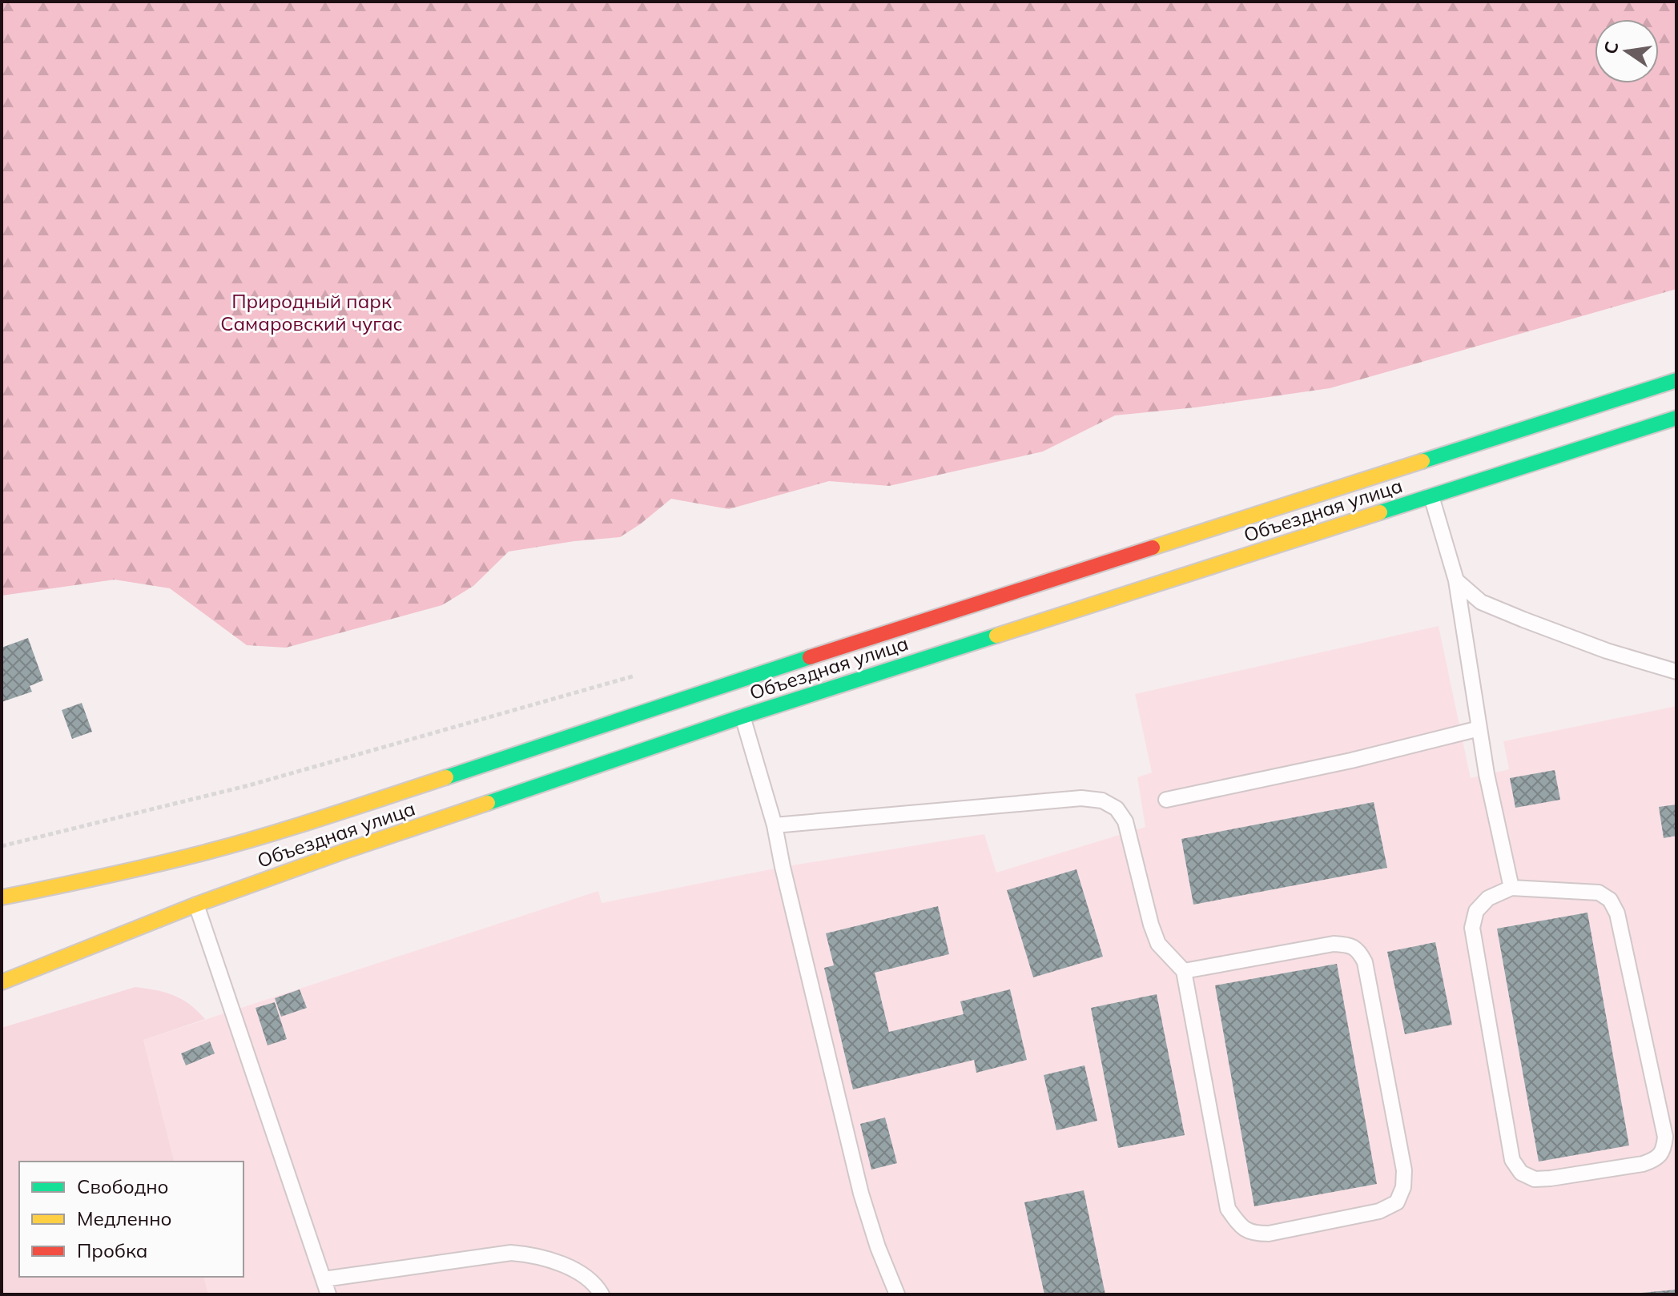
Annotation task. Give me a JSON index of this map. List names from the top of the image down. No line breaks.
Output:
{"streets":{"main road":["Объездная улица"]},"parks":["Природный парк Самаровский чугас"],"legend":["Свободно","Медленно","Пробка"],"north":"left"}
